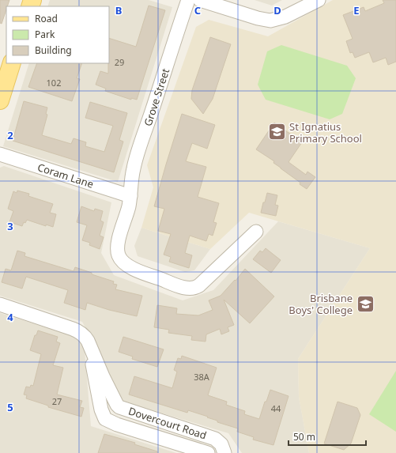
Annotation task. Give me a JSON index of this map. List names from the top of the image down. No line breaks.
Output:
{"streets":{"street":["Grove Street","Coram Lane","Dovercourt Road"]},"crossings":[["Grove Street","Coram Lane"]],"places":{"school or university":["St Ignatius Primary School","Brisbane Boys' College"]},"house_numbers":["29","102","38A","27","44"],"legend":["Road","Park","Building"],"scale_bar":"50 m","grid":{"columns":["B","C","D","E"],"rows":["2","3","4","5"]}}
